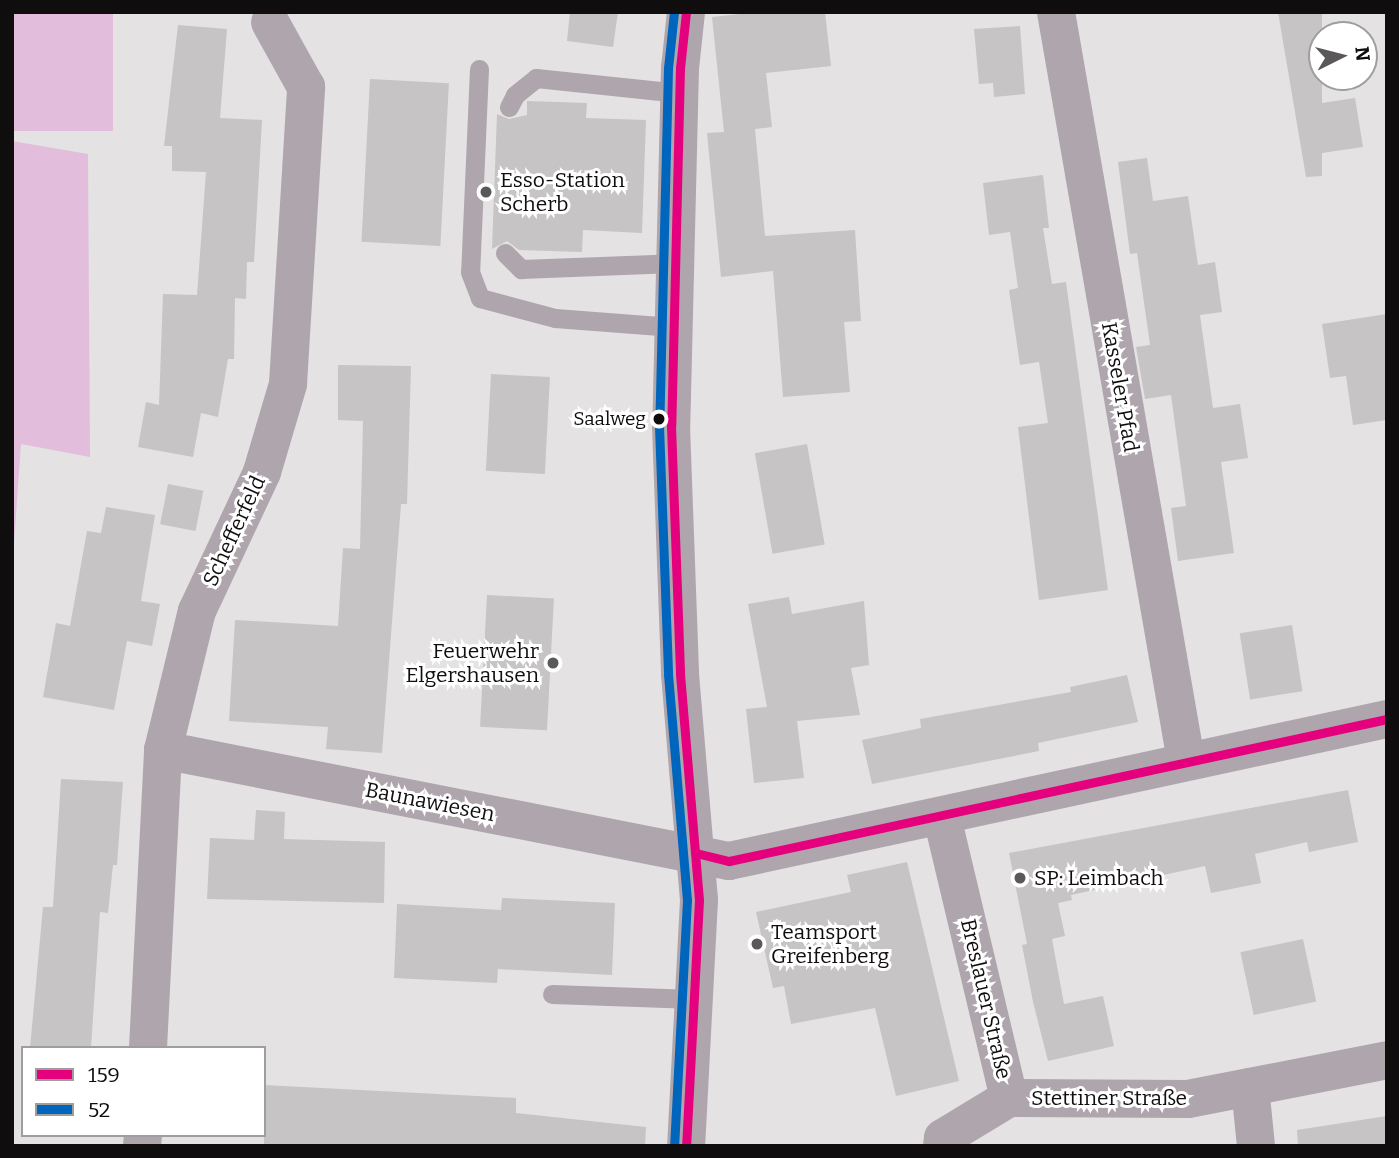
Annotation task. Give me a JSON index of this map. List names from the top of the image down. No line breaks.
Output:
{"streets":{"street":["Kasseler Pfad","Schefferfeld","Baunawiesen","Breslauer Straße","Stettiner Straße"]},"crossings":[["Schefferfeld","Baunawiesen"],["Breslauer Straße","Stettiner Straße"]],"places":["Esso-Station Scherb","Saalweg","Feuerwehr Elgershausen","SP: Leimbach","Teamsport Greifenberg"],"lines":["transit line 159","transit line 52"],"legend":["159","52"],"north":"right"}
